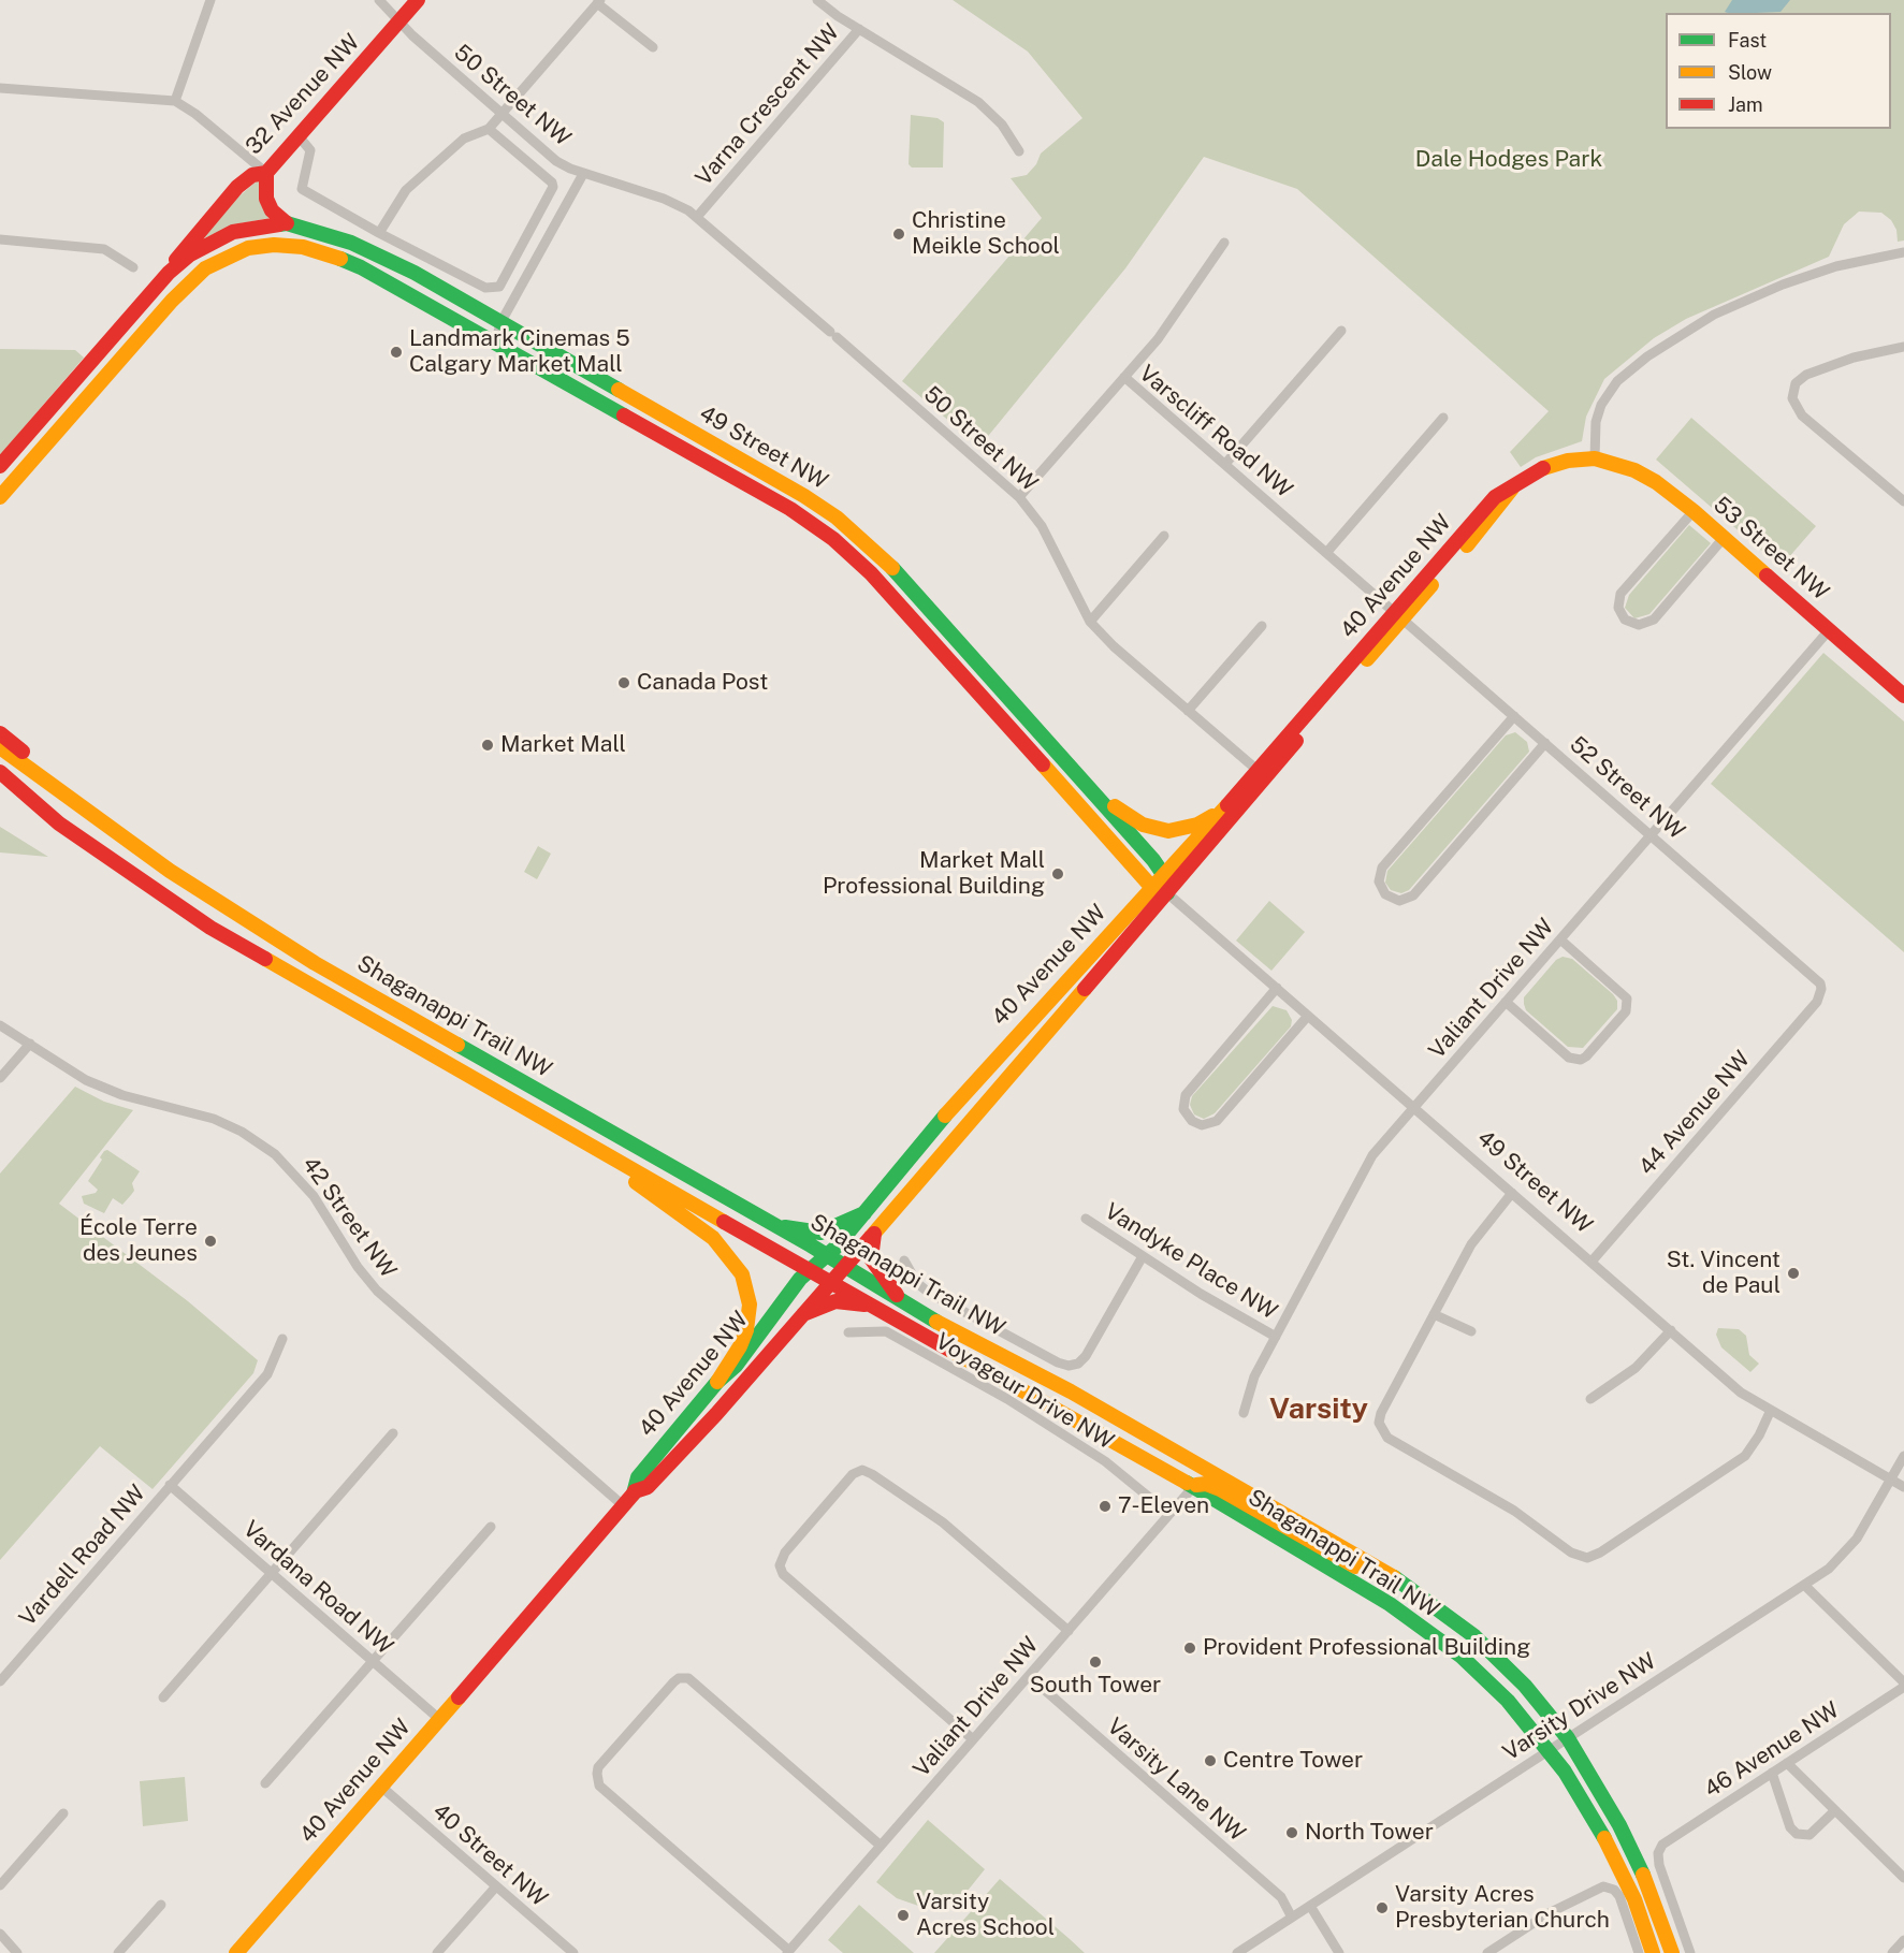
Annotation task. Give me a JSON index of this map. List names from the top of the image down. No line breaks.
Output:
{"streets":{"street":["32 Avenue NW","50 Street NW","Varna Crescent NW","Varscliff Road NW","49 Street NW","53 Street NW","40 Avenue NW","52 Street NW","Valiant Drive NW","Shaganappi Trail NW","44 Avenue NW","42 Street NW","Vandyke Place NW","Voyageur Drive NW","Vardell Road NW","Vardana Road NW","Varsity Drive NW","46 Avenue NW","Varsity Lane NW","40 Street NW"]},"crossings":[["32 Avenue NW","50 Street NW"],["32 Avenue NW","49 Street NW"],["50 Street NW","Varna Crescent NW"],["50 Street NW","Varscliff Road NW"],["50 Street NW","40 Avenue NW"],["Varscliff Road NW","40 Avenue NW"],["Varscliff Road NW","52 Street NW"],["49 Street NW","40 Avenue NW"],["49 Street NW","Valiant Drive NW"],["49 Street NW","44 Avenue NW"],["49 Street NW","Varsity Drive NW"],["53 Street NW","40 Avenue NW"],["53 Street NW","Valiant Drive NW"],["40 Avenue NW","52 Street NW"],["40 Avenue NW","Shaganappi Trail NW"],["40 Avenue NW","42 Street NW"],["40 Avenue NW","Vardana Road NW"],["40 Avenue NW","40 Street NW"],["52 Street NW","Valiant Drive NW"],["52 Street NW","44 Avenue NW"],["Valiant Drive NW","Shaganappi Trail NW"],["Valiant Drive NW","Vandyke Place NW"],["Valiant Drive NW","Voyageur Drive NW"],["Valiant Drive NW","Varsity Lane NW"],["Shaganappi Trail NW","Varsity Drive NW"],["Vandyke Place NW","Voyageur Drive NW"],["Vardell Road NW","Vardana Road NW"],["Varsity Drive NW","Varsity Lane NW"]],"districts":["Varsity"],"parks":["Dale Hodges Park"],"places":["Christine Meikle School","Landmark Cinemas 5 Calgary Market Mall","Canada Post","Market Mall","Market Mall Professional Building","École Terre des Jeunes","St. Vincent de Paul","7-Eleven","Provident Professional Building","South Tower","Centre Tower","North Tower","Varsity Acres Presbyterian Church","Varsity Acres School"],"legend":["Fast","Slow","Jam"]}
